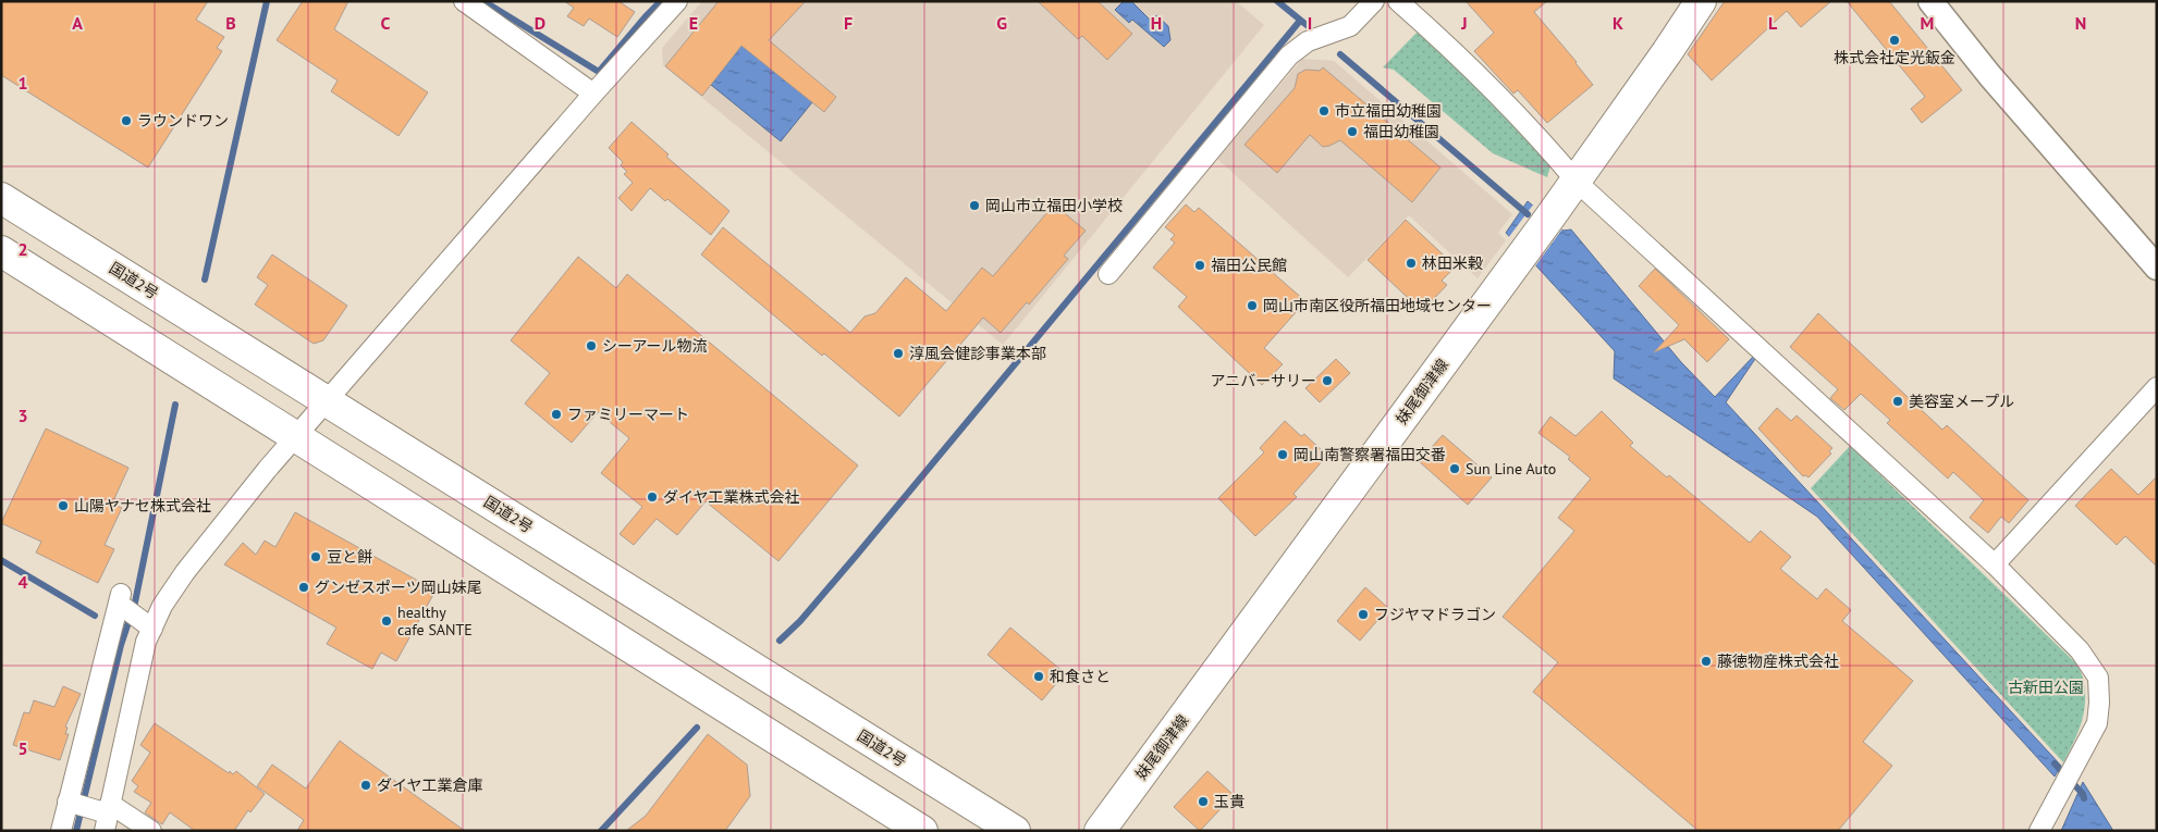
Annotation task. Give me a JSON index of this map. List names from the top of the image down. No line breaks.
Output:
{"streets":{"main road":["国道2号","妹尾御津線"]},"parks":["古新田公園"],"places":["株式会社定光鈑金","市立福田幼稚園","ラウンドワン","福田幼稚園","岡山市立福田小学校","林田米穀","福田公民館","岡山市南区役所福田地域センター","シーアール物流","淳風会健診事業本部","アニバーサリー","美容室メープル","ファミリーマート","岡山南警察署福田交番","Sun Line Auto","ダイヤ工業株式会社","山陽ヤナセ株式会社","豆と餅","グンゼスポーツ岡山妹尾","フジヤマドラゴン","healthy cafe SANTE","藤徳物産株式会社","和食さと","ダイヤ工業倉庫","玉貴"],"grid":{"columns":["A","B","C","D","E","F","G","H","I","J","K","L","M","N"],"rows":["1","2","3","4","5"]}}
